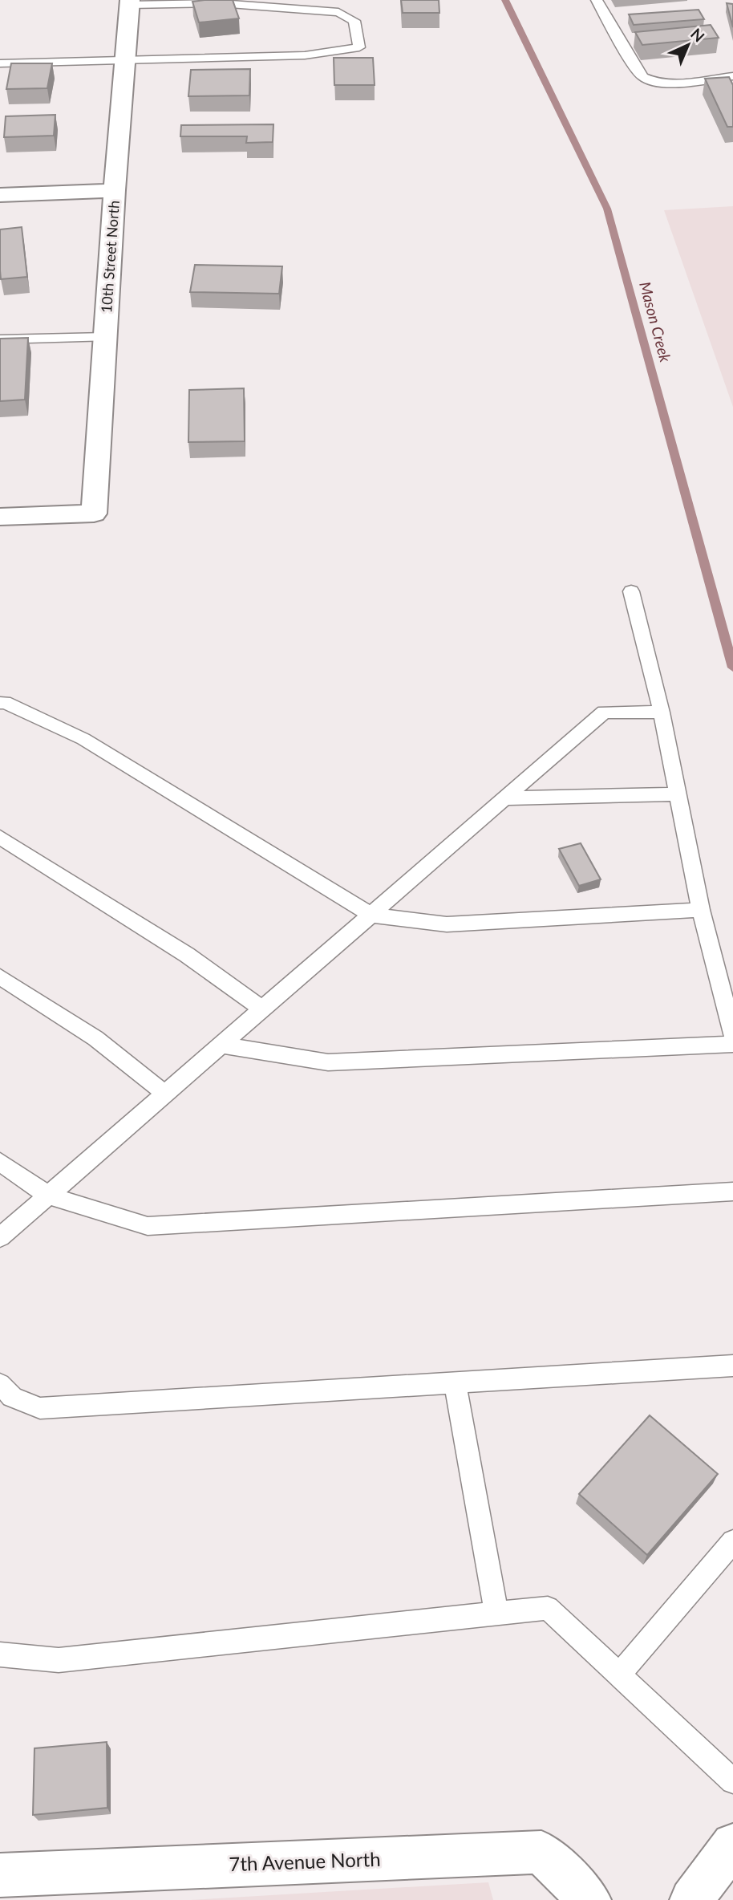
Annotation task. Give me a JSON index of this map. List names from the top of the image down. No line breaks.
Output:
{"streets":{"street":["10th Street North","7th Avenue North"]},"water":["Mason Creek"],"north":"top right"}
